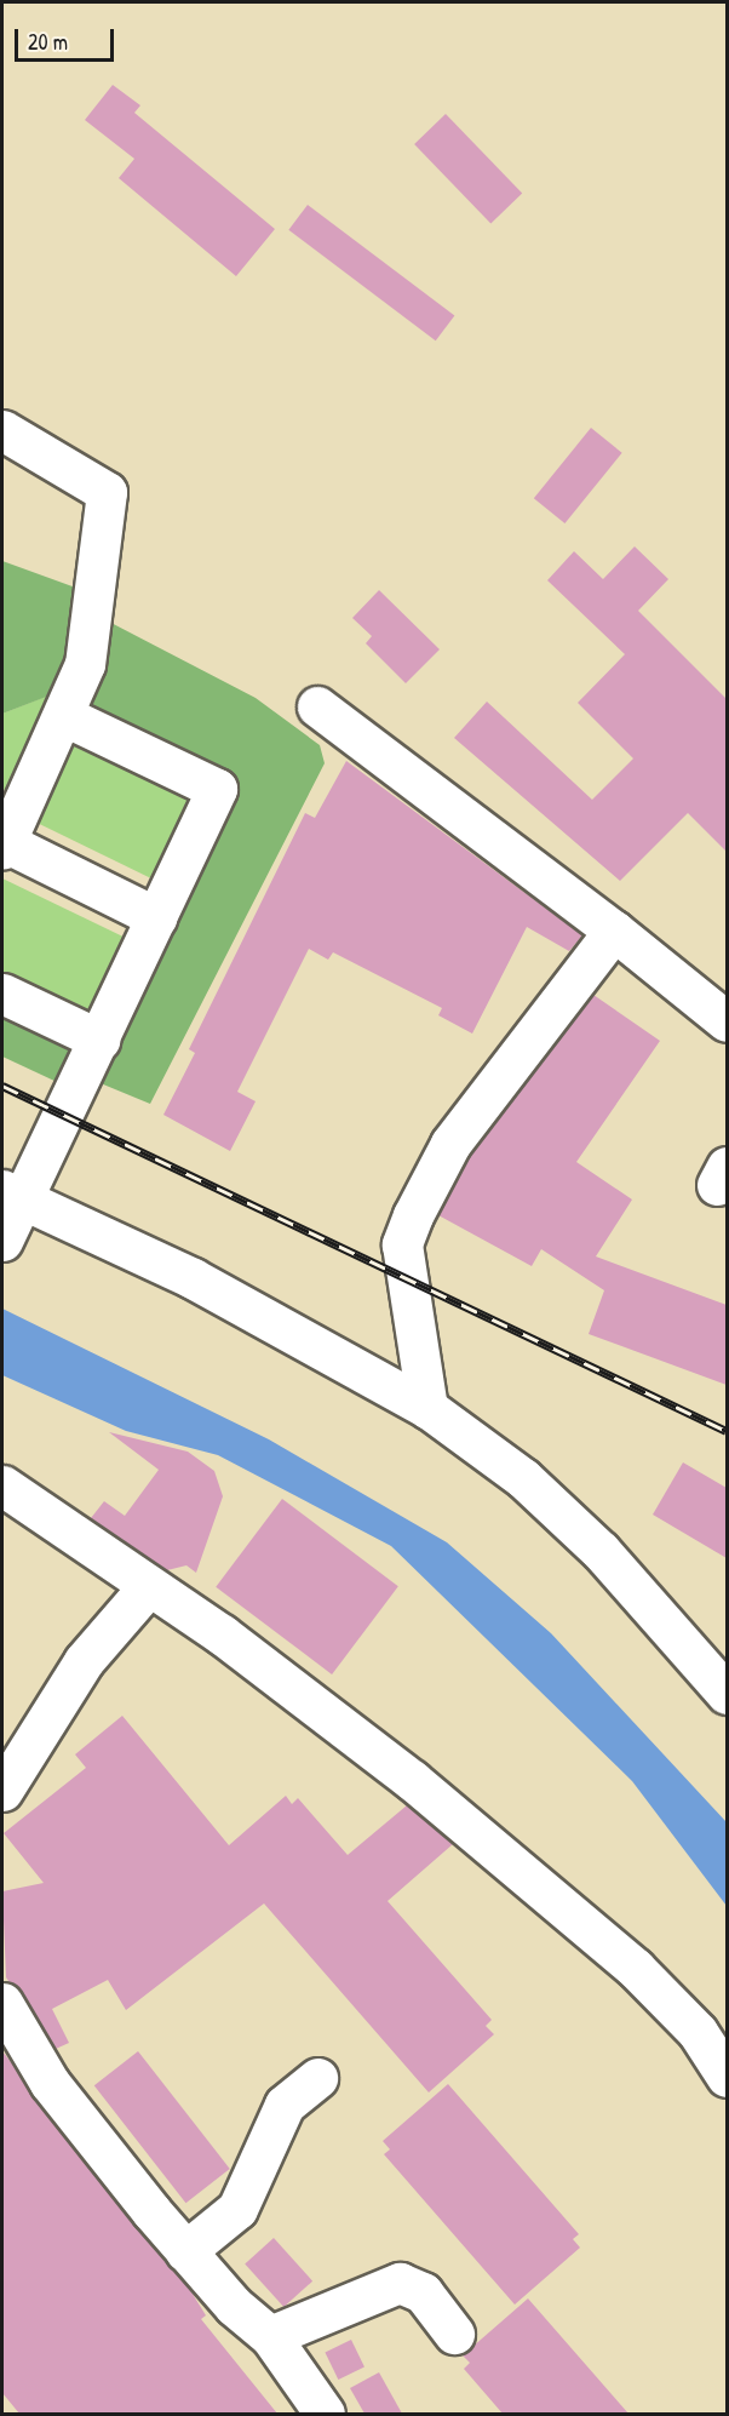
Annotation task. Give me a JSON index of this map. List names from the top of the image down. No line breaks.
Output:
{"scale_bar":"20 m"}
